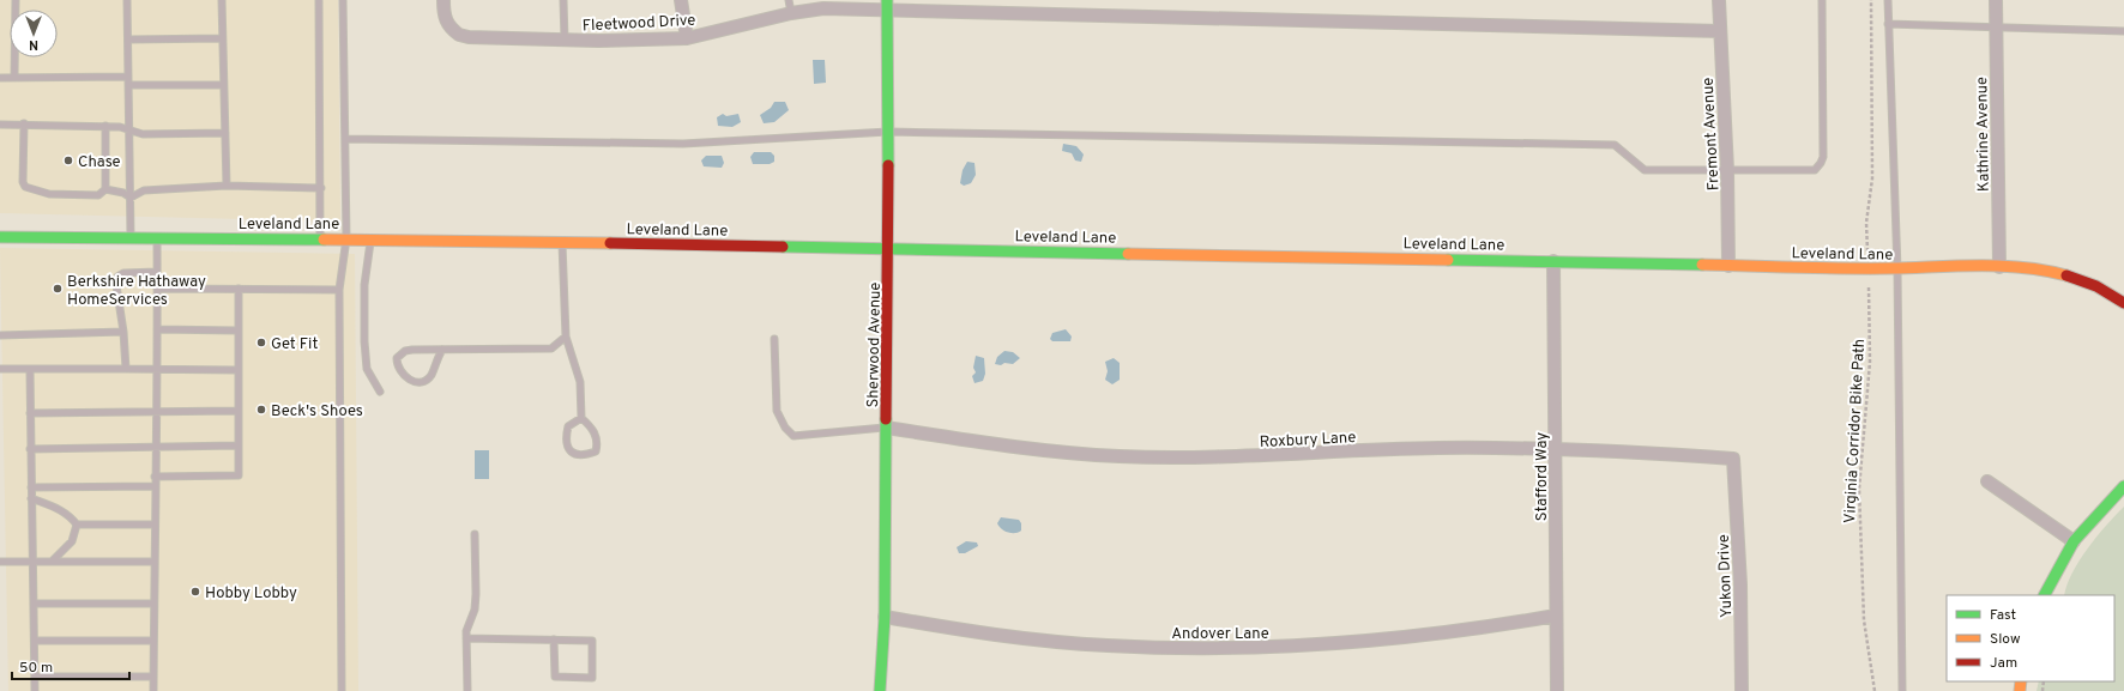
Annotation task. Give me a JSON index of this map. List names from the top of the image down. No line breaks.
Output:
{"streets":{"street":["Fleetwood Drive","Fremont Avenue","Kathrine Avenue","Leveland Lane","Sherwood Avenue","Roxbury Lane","Stafford Way","Yukon Drive","Andover Lane"],"path":["Virginia Corridor Bike Path"]},"crossings":[["Fleetwood Drive","Fremont Avenue"],["Fleetwood Drive","Sherwood Avenue"],["Fremont Avenue","Leveland Lane"],["Kathrine Avenue","Leveland Lane"],["Leveland Lane","Sherwood Avenue"],["Leveland Lane","Stafford Way"],["Sherwood Avenue","Roxbury Lane"],["Sherwood Avenue","Andover Lane"],["Roxbury Lane","Stafford Way"],["Roxbury Lane","Yukon Drive"],["Stafford Way","Andover Lane"]],"places":["Chase","Berkshire Hathaway HomeServices","Get Fit","Beck's Shoes","Hobby Lobby"],"legend":["Fast","Slow","Jam"],"scale_bar":"50 m","north":"bottom"}
